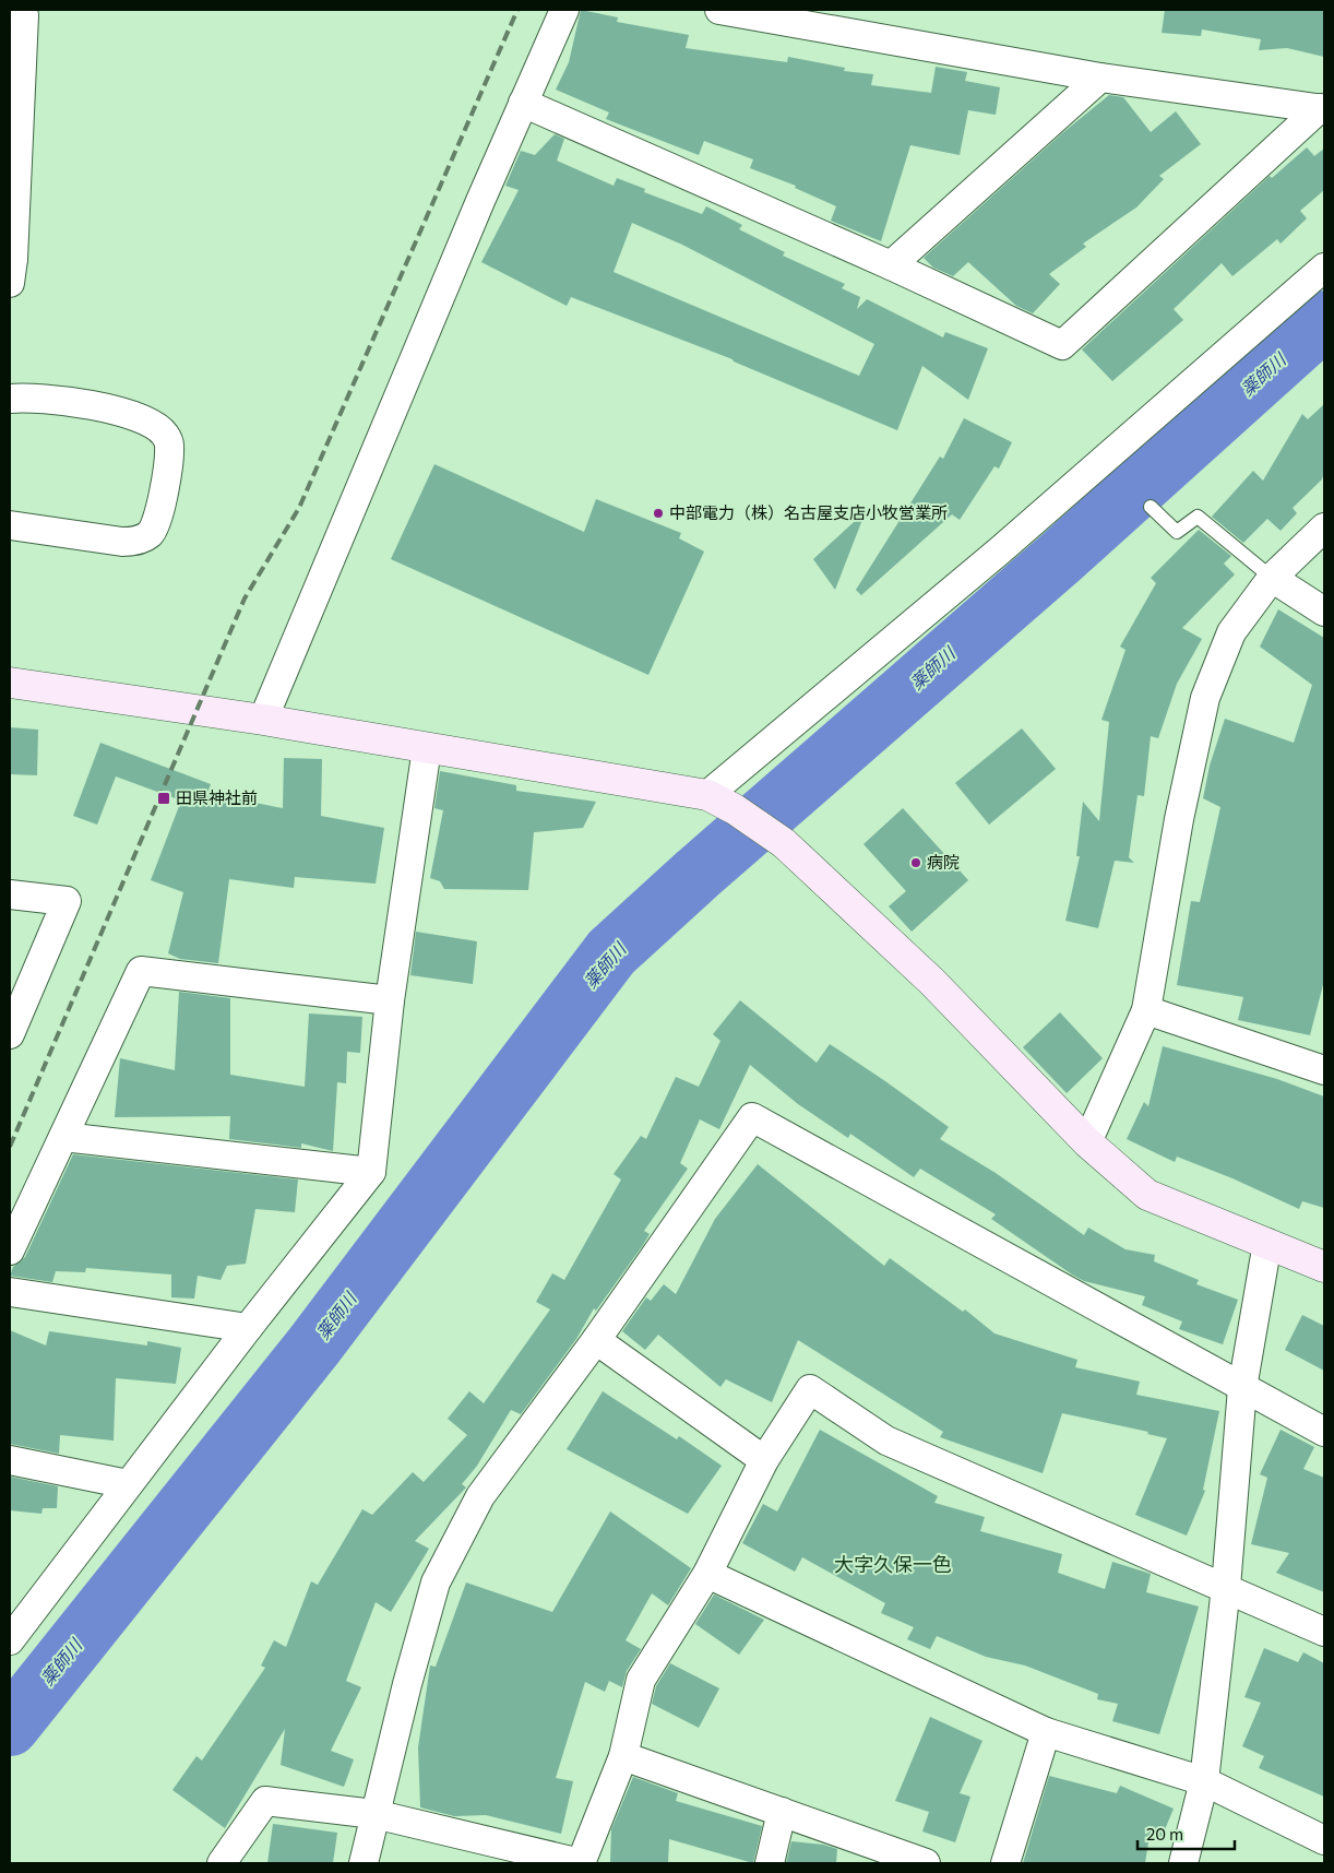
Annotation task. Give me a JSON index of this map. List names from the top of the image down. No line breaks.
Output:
{"districts":["大字久保一色"],"water":["薬師川"],"places":{"other":["中部電力（株）名古屋支店小牧営業所","病院"],"transit":["田県神社前"]},"scale_bar":"20 m"}
